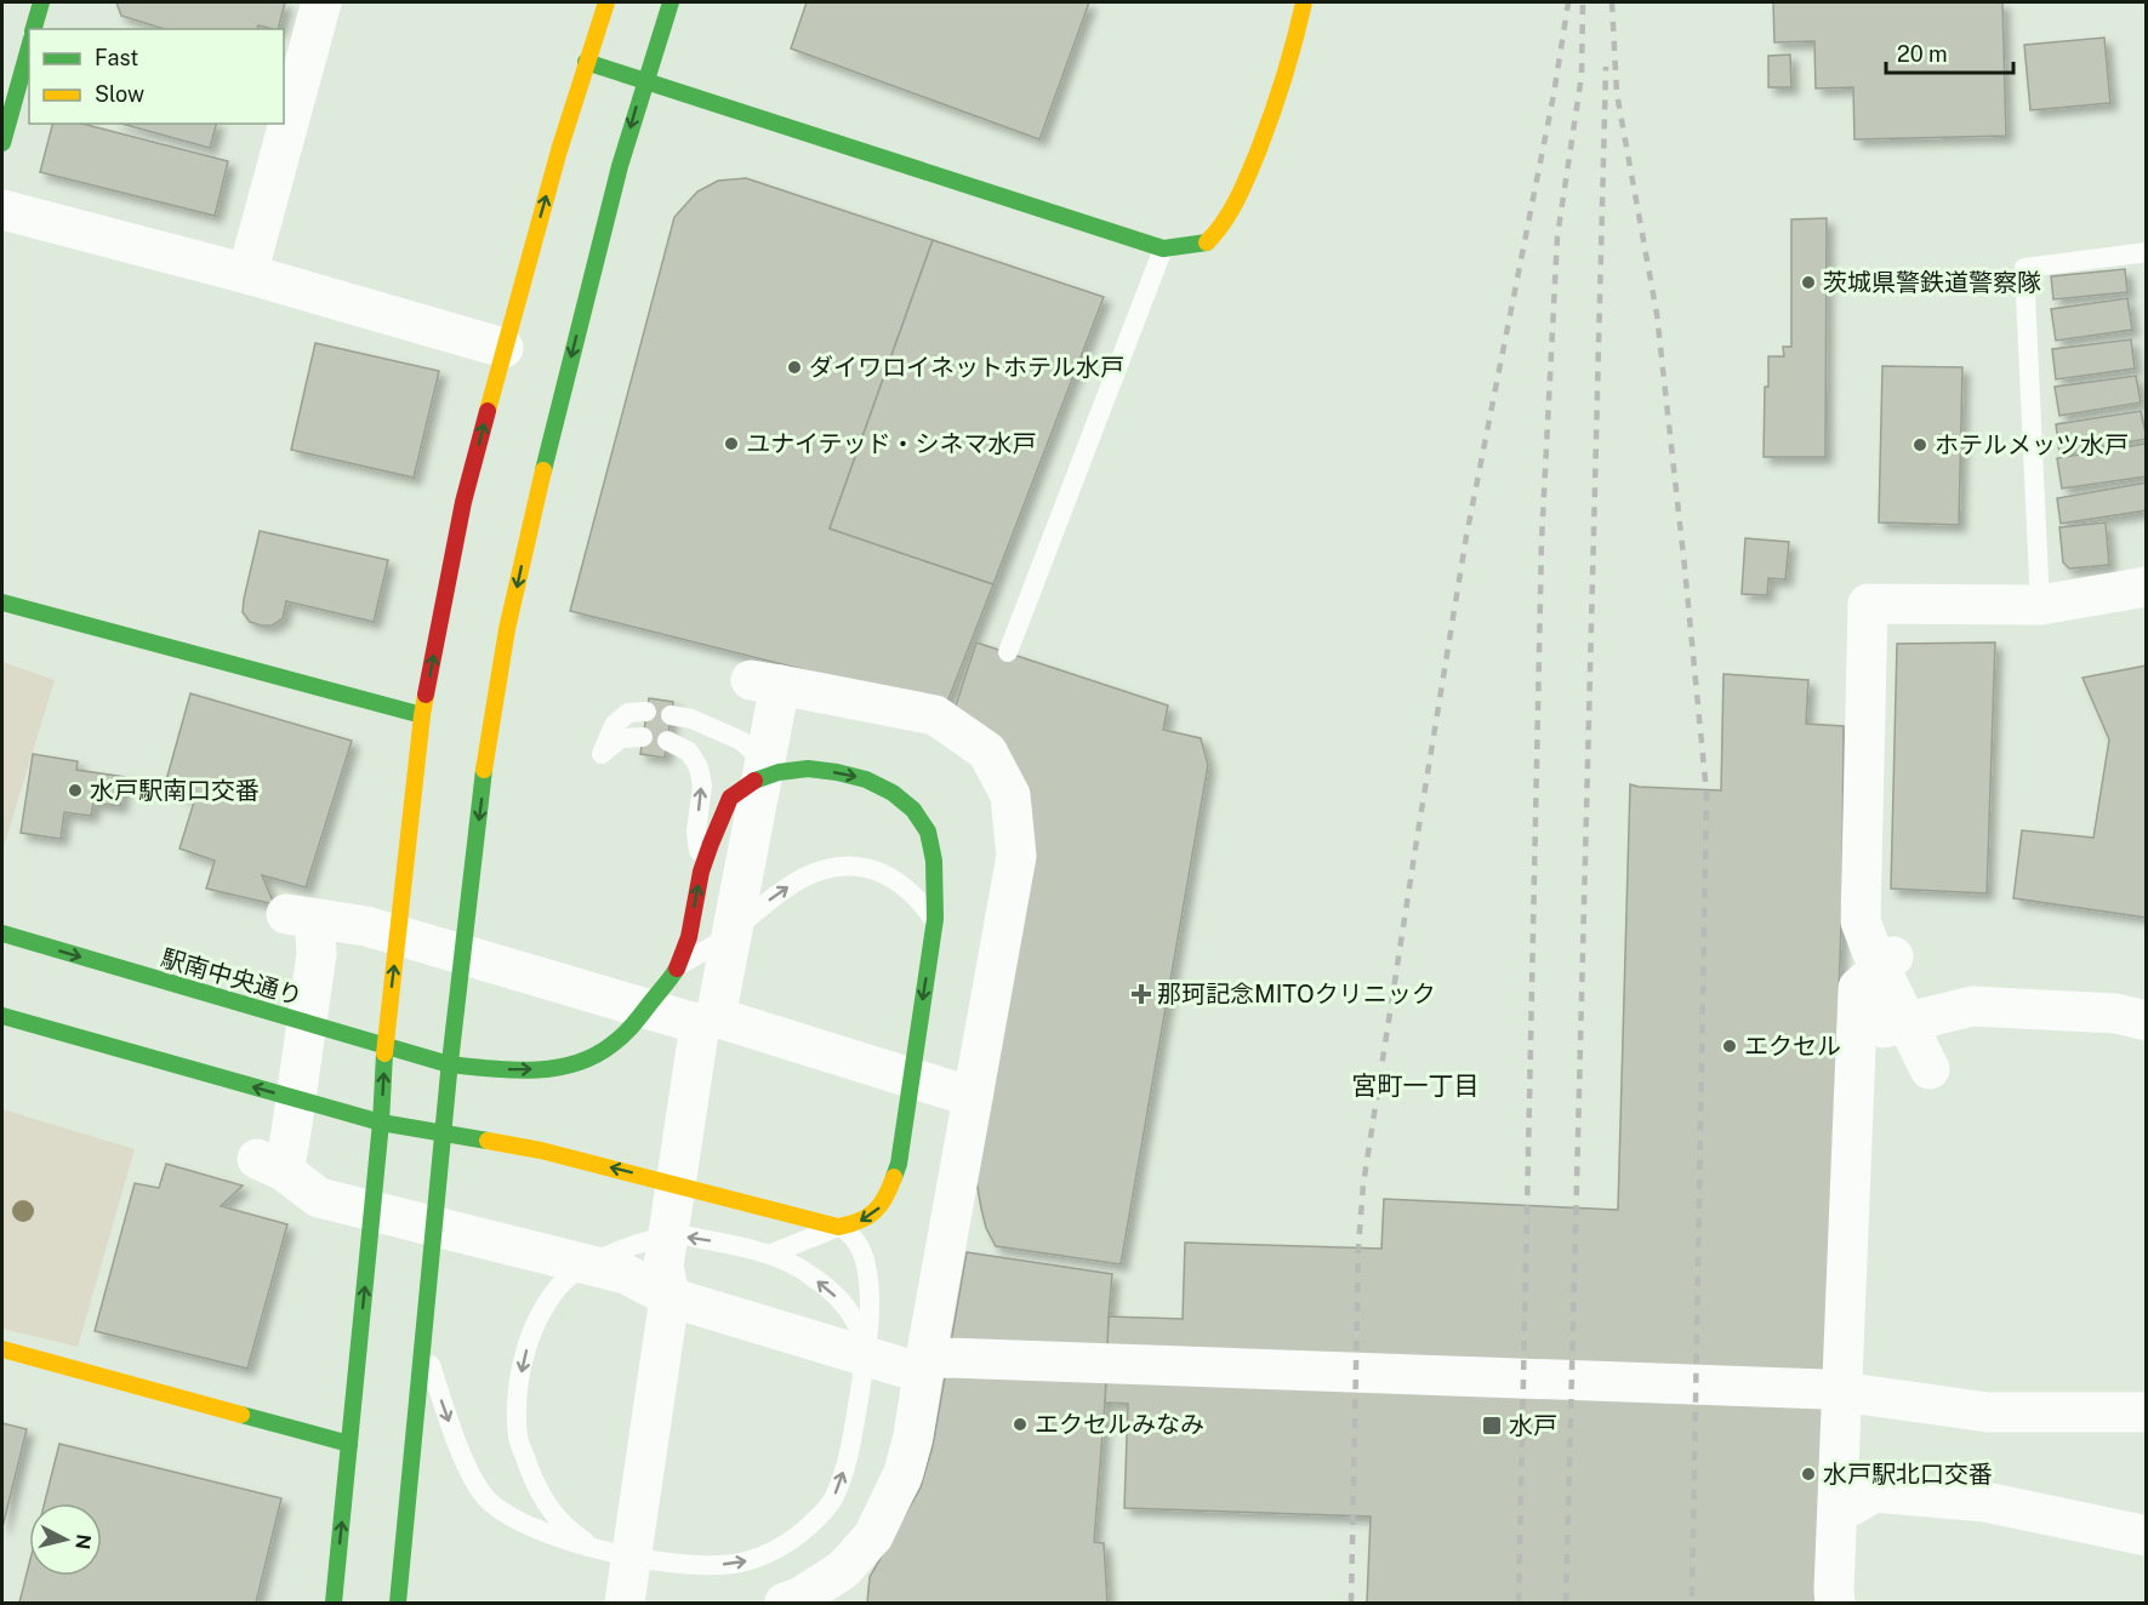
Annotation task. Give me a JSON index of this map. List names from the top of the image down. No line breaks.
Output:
{"streets":{"street":["駅南中央通り"]},"districts":["宮町一丁目"],"places":{"other":["茨城県警鉄道警察隊","ダイワロイネットホテル水戸","ユナイテッド・シネマ水戸","ホテルメッツ水戸","水戸駅南口交番","エクセル","エクセルみなみ","水戸駅北口交番"],"health":["那珂記念MITOクリニック"],"transit":["水戸"]},"legend":["Fast","Slow"],"scale_bar":"20 m","north":"right"}
